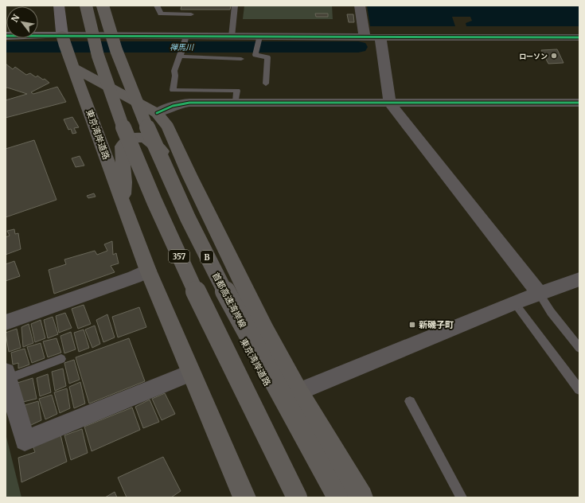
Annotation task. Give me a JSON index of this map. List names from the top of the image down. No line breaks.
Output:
{"streets":{"highway":["東京湾岸道路","357","B","首都高速湾岸線"]},"water":["禅馬川"],"places":{"other":["ローソン"],"transit":["新磯子町"]},"north":"top left"}
